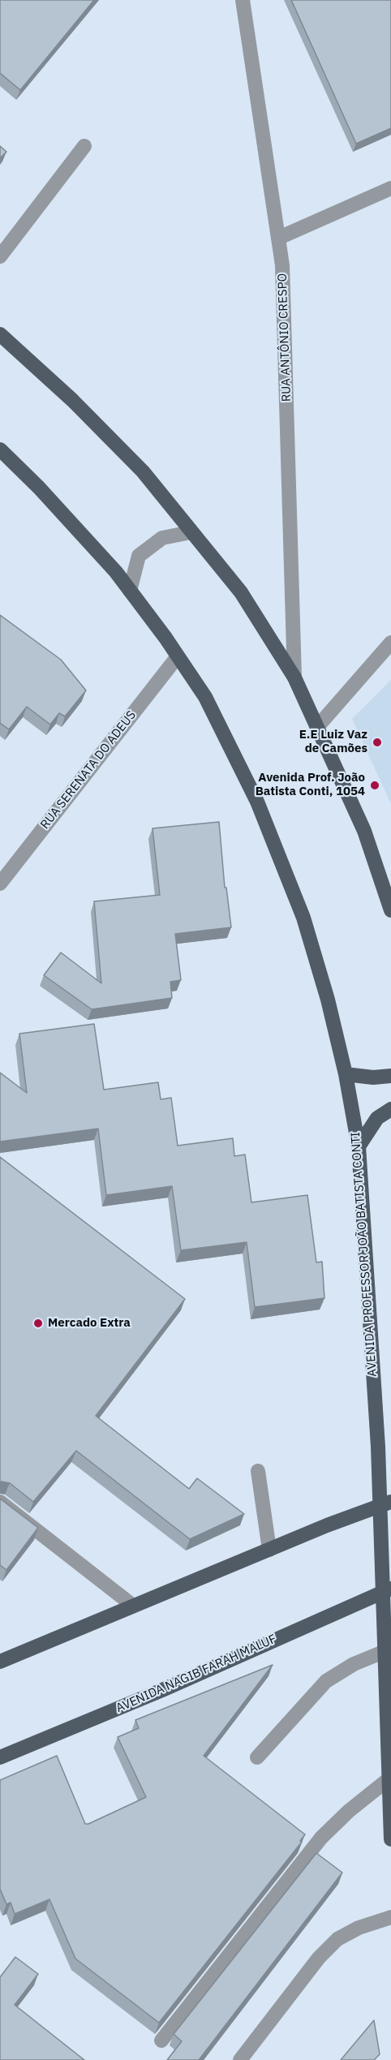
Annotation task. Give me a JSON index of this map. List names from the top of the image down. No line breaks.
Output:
{"streets":{"main road":["AVENIDA PROFESSOR JOÃO BATISTA CONTI","AVENIDA NAGIB FARAH MALUF"],"street":["RUA ANTÔNIO CRESPO","RUA SERENATA DO ADEUS"]},"crossings":[["RUA SERENATA DO ADEUS","AVENIDA PROFESSOR JOÃO BATISTA CONTI"],["AVENIDA PROFESSOR JOÃO BATISTA CONTI","AVENIDA NAGIB FARAH MALUF"]],"places":["E.E Luiz Vaz de Camões","Avenida Prof. João Batista Conti, 1054","Mercado Extra"]}
